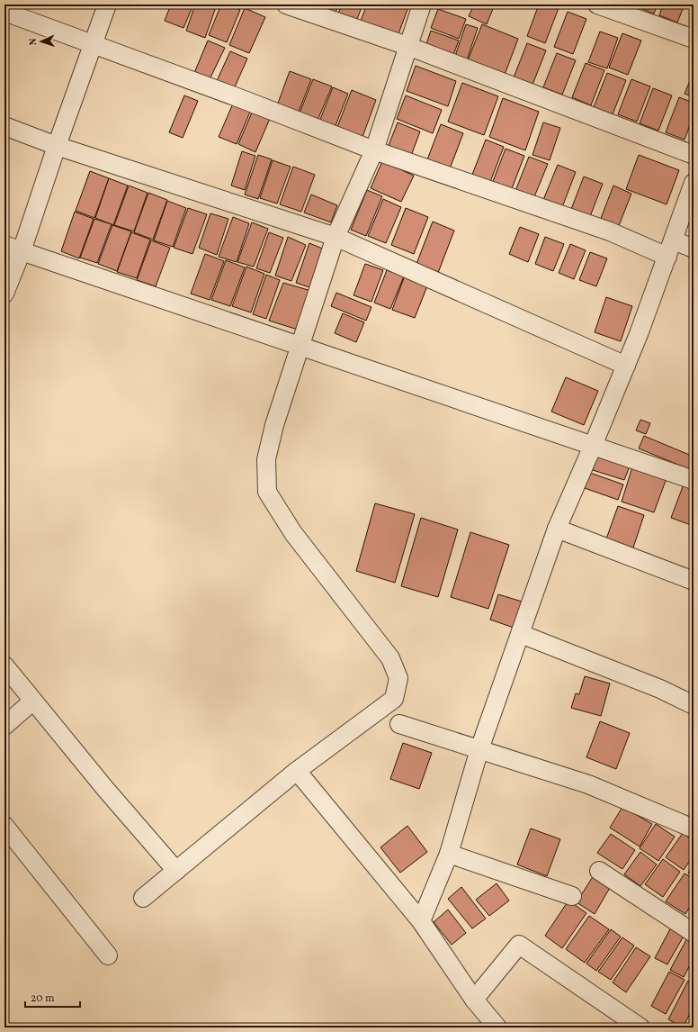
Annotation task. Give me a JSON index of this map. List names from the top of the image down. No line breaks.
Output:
{"scale_bar":"20 m","north":"left"}
